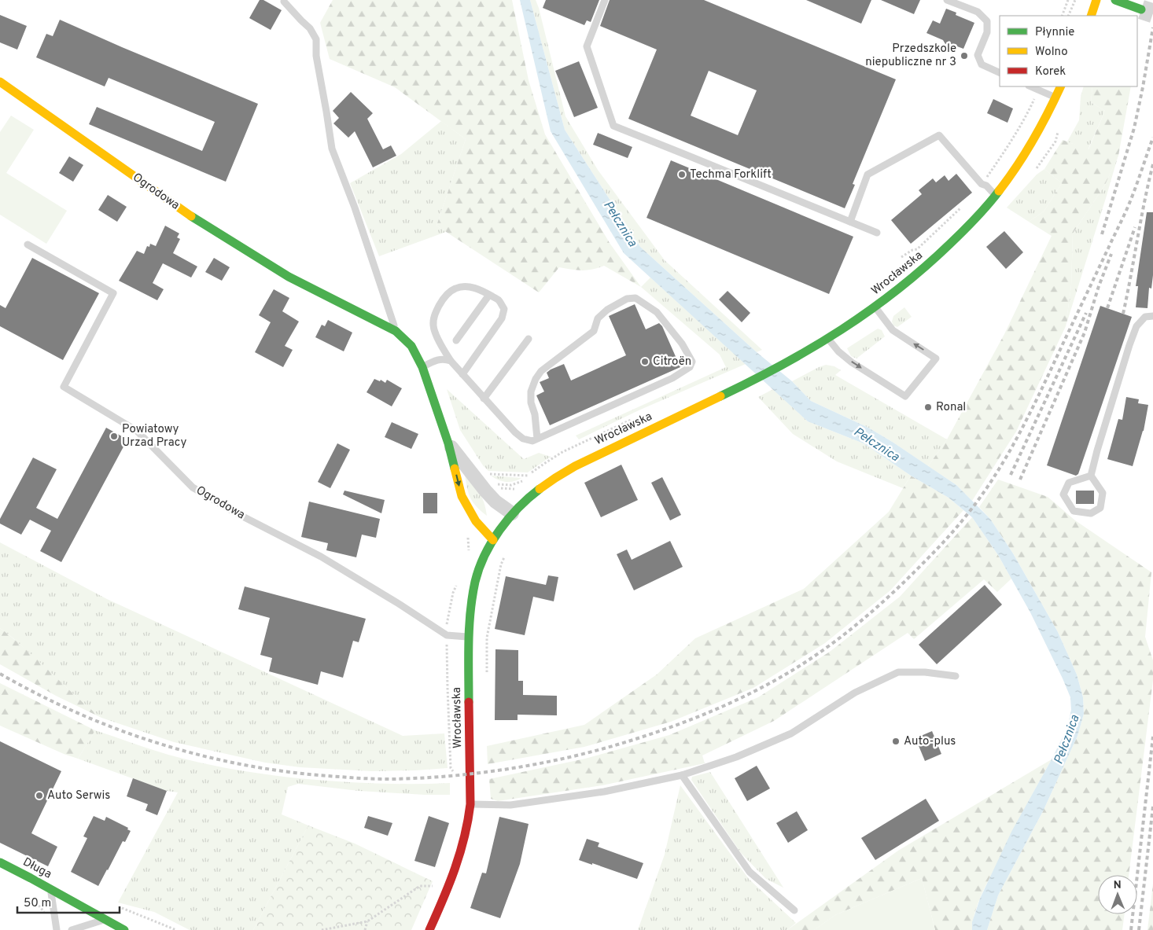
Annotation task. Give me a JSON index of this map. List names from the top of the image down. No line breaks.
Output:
{"streets":{"main road":["Ogrodowa","Wrocławska","Długa"]},"crossings":[["Ogrodowa","Wrocławska"]],"water":["Pełcznica"],"places":["Przedszkole niepubliczne nr 3","Techma Forklift","Citroën","Ronal","Powiatowy Urzad Pracy","Auto-plus","Auto Serwis"],"legend":["Płynnie","Wolno","Korek"],"scale_bar":"50 m","north":"top"}
